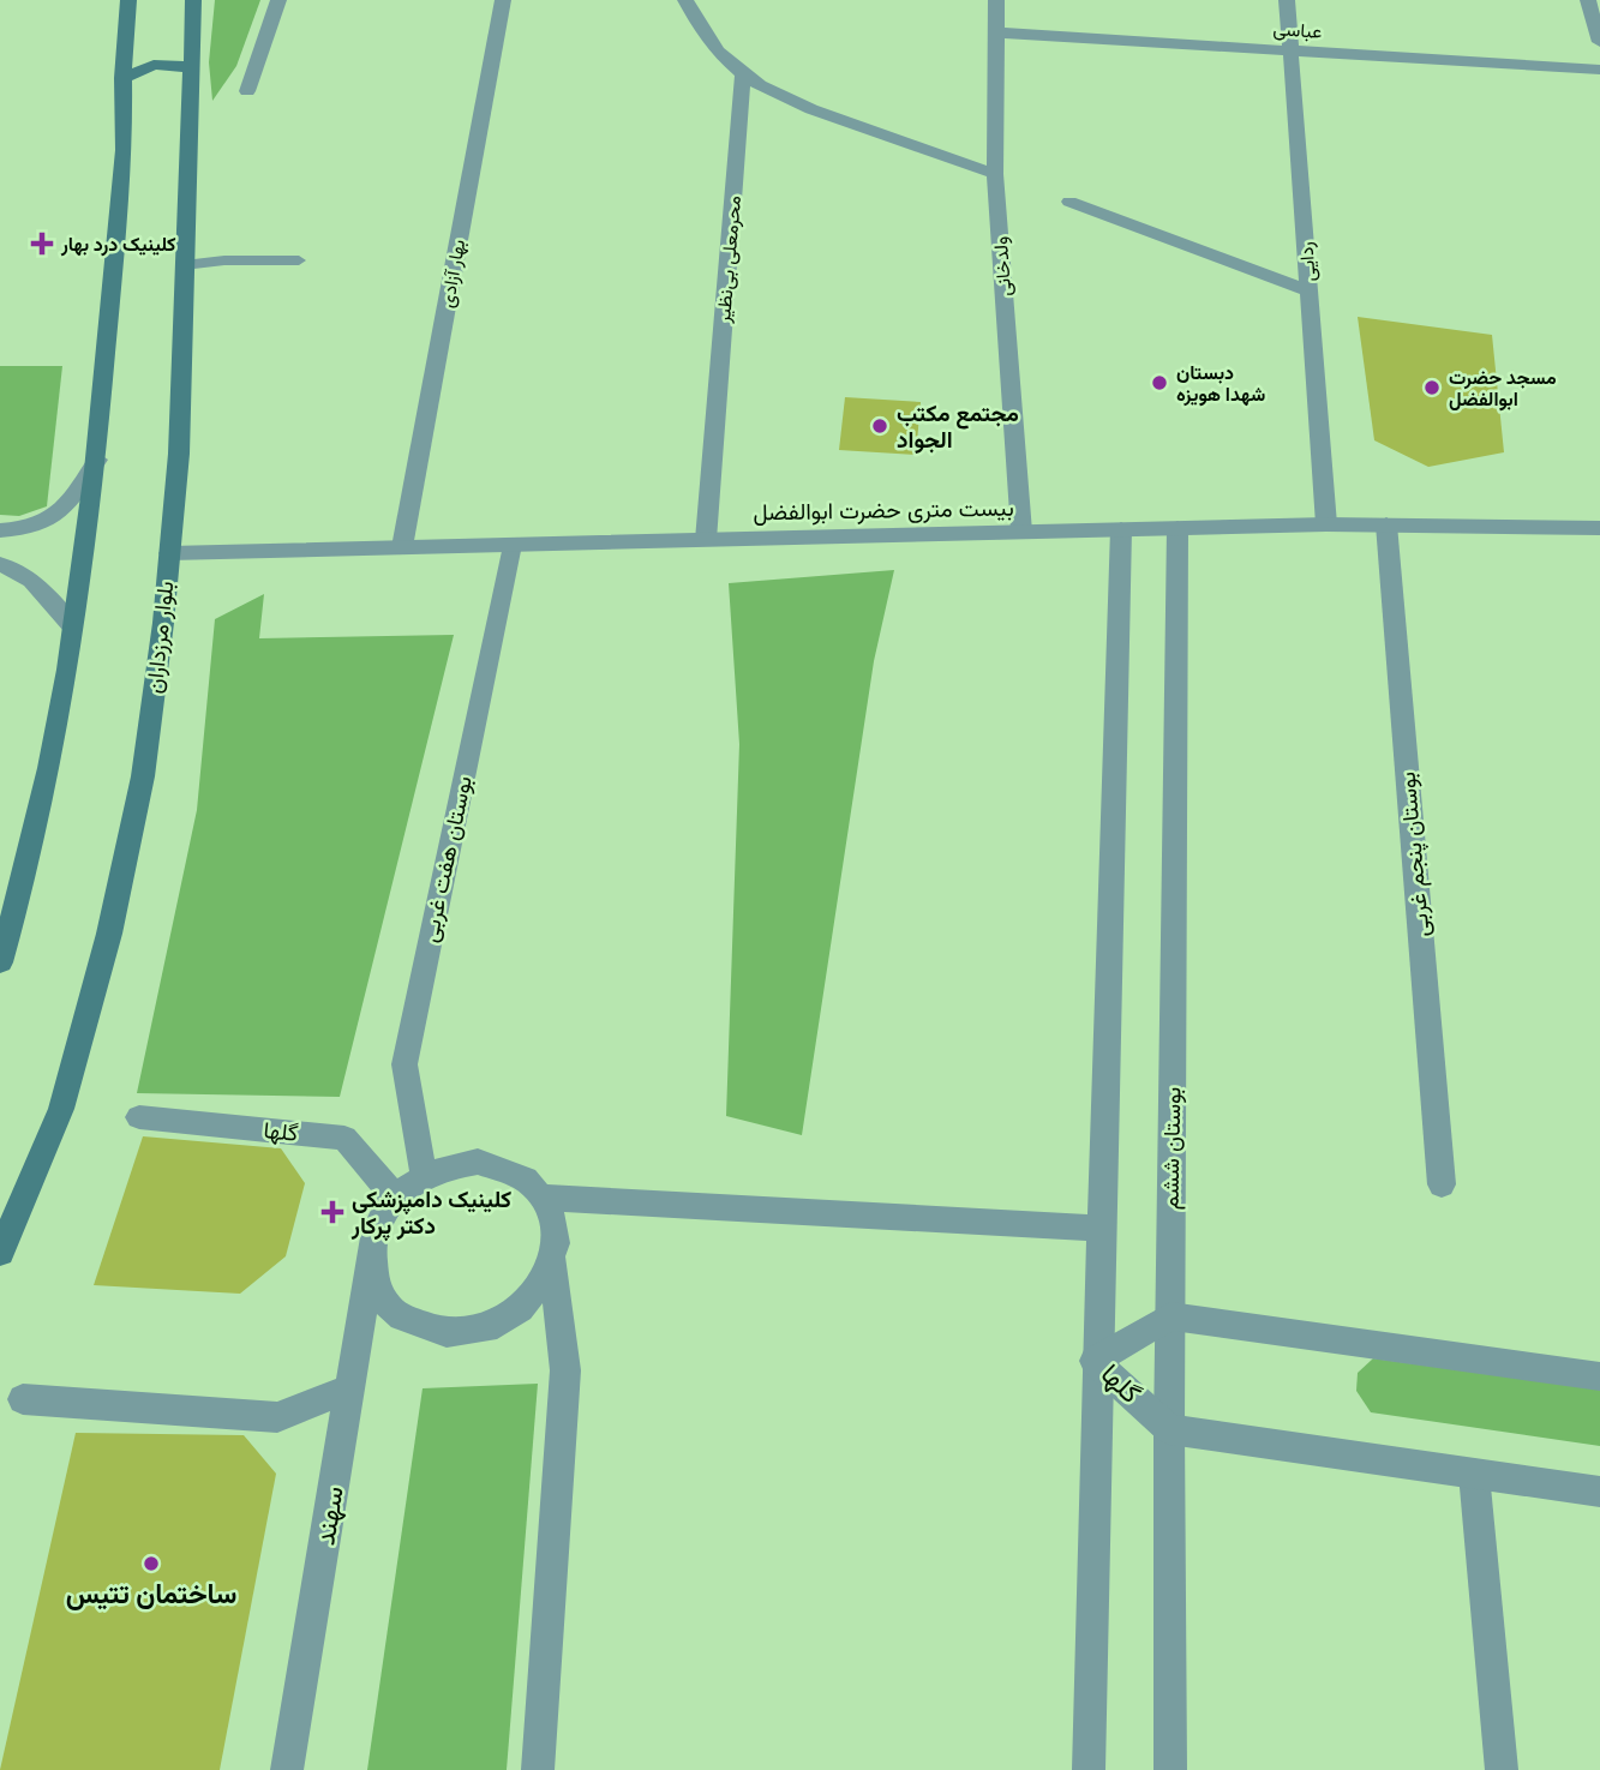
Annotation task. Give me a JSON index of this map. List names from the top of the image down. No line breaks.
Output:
{"streets":{"main road":["بلوار مرزداران"],"street":["عباسی","محرمعلی بی‌نظیر","ردایی","ولدخانی","بهار آزادی","بیست متری حضرت ابوالفضل","بوستان پنجم غربی","بوستان هفت غربی","گلها","بوستان ششم","سهند"]},"crossings":[["عباسی","ردایی"],["عباسی","ولدخانی"],["محرمعلی بی‌نظیر","بیست متری حضرت ابوالفضل"],["ردایی","بیست متری حضرت ابوالفضل"],["ولدخانی","بیست متری حضرت ابوالفضل"],["بهار آزادی","بیست متری حضرت ابوالفضل"],["بیست متری حضرت ابوالفضل","بلوار مرزداران"],["بیست متری حضرت ابوالفضل","بوستان پنجم غربی"],["بیست متری حضرت ابوالفضل","بوستان هفت غربی"],["بیست متری حضرت ابوالفضل","بوستان ششم"],["بوستان هفت غربی","گلها"],["بوستان هفت غربی","سهند"],["گلها","بوستان ششم"],["گلها","سهند"]],"places":{"health":["کلینیک درد بهار","کلینیک دامپزشکی دکتر پرکار"],"other":["دبستان شهدا هویزه","مسجد حضرت ابوالفضل","مجتمع مکتب الجواد","ساختمان تتیس"]}}
